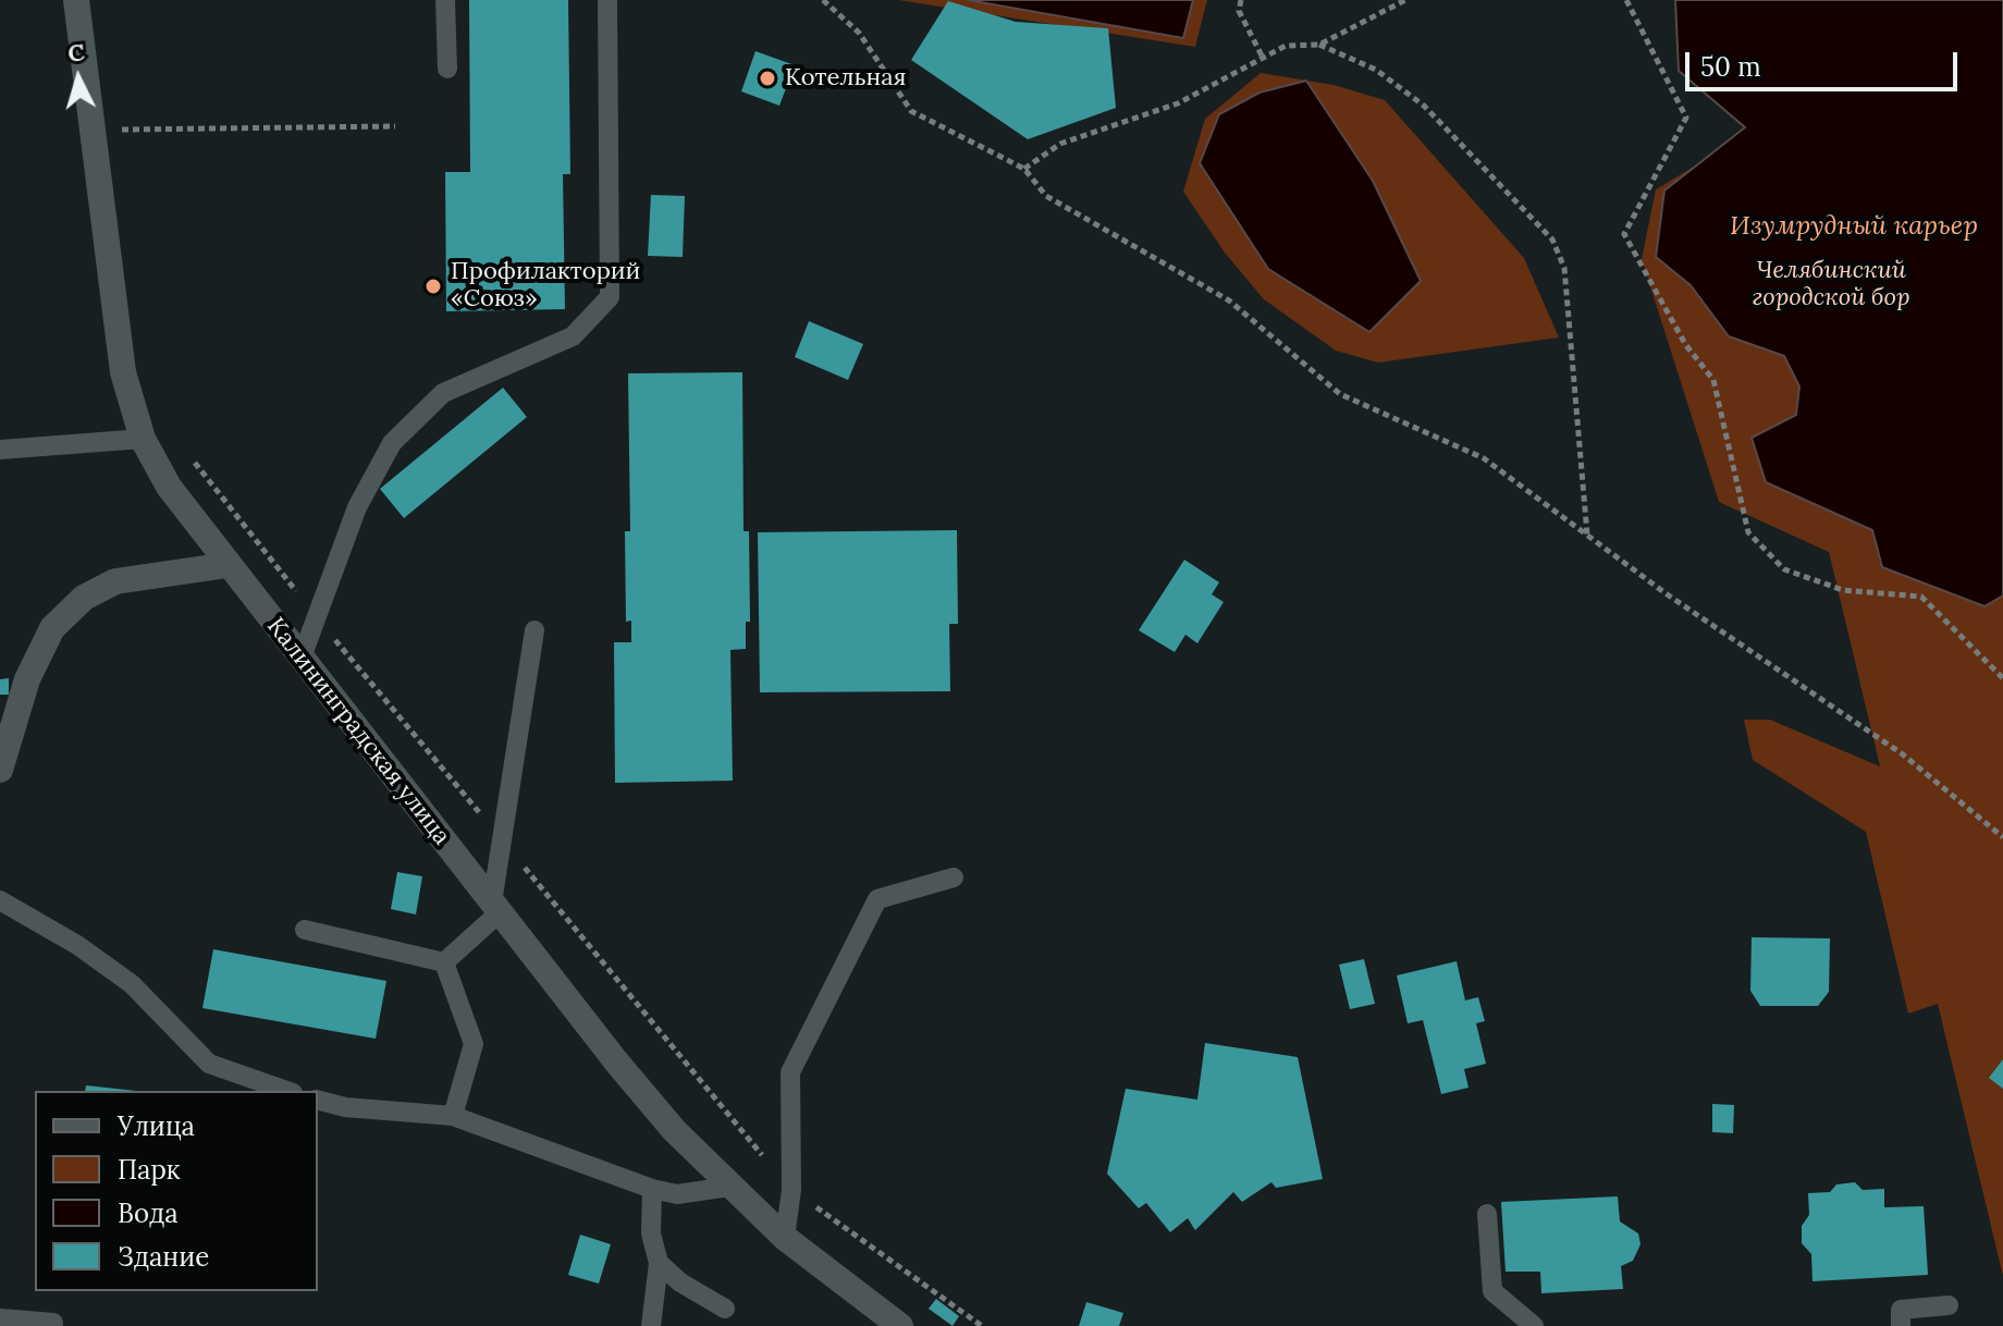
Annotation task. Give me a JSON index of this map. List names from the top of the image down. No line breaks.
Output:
{"streets":{"street":["Калининградская улица"]},"water":["Изумрудный карьер"],"parks":["Челябинский городской бор"],"places":["Котельная","Профилакторий «Союз»"],"legend":["Улица","Парк","Вода","Здание"],"scale_bar":"50 m","north":"top"}
